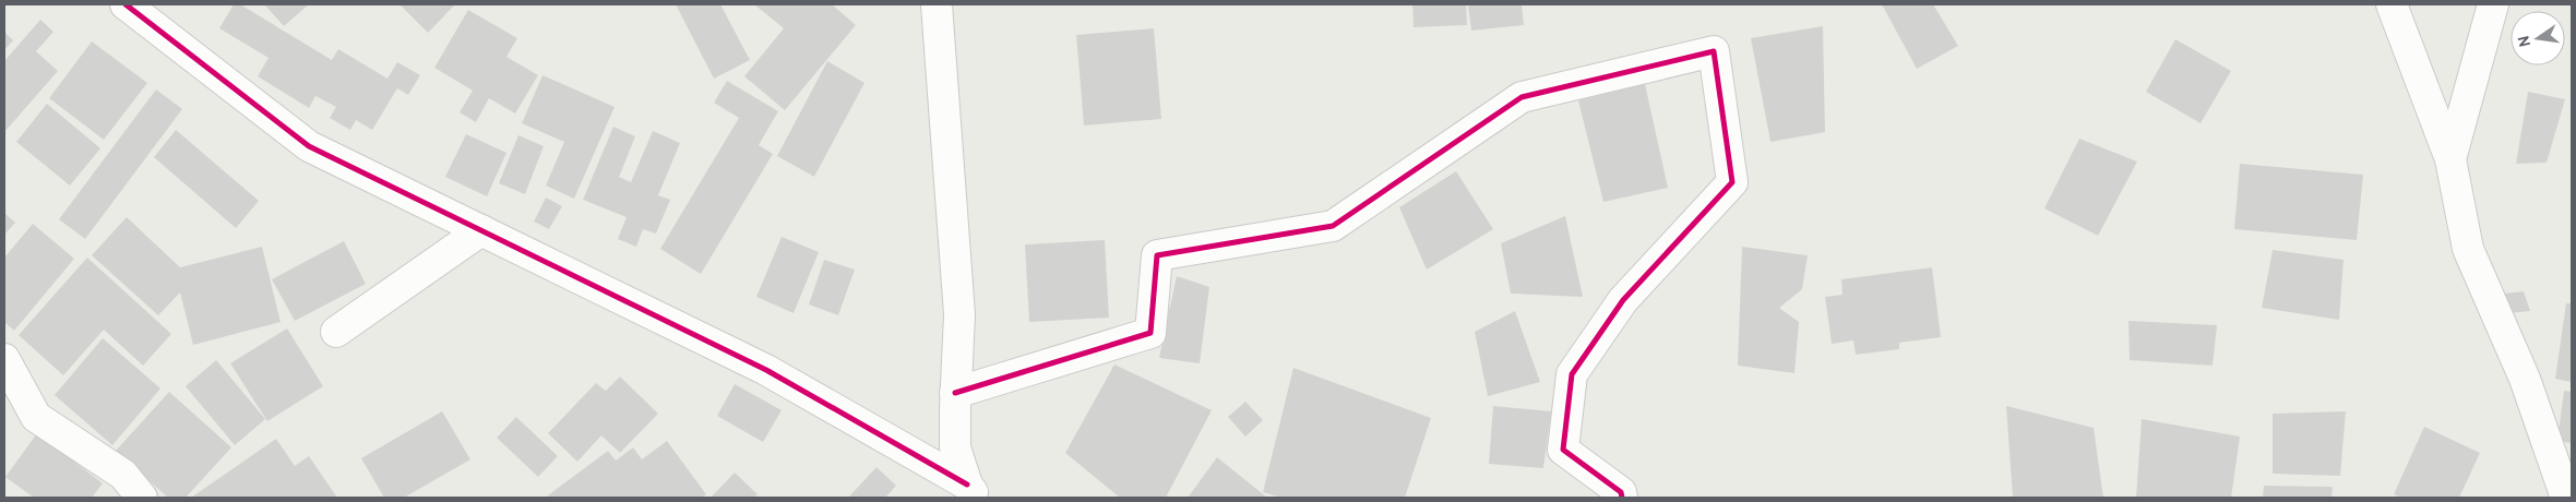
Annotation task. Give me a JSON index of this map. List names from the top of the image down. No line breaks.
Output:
{"north":"left"}
